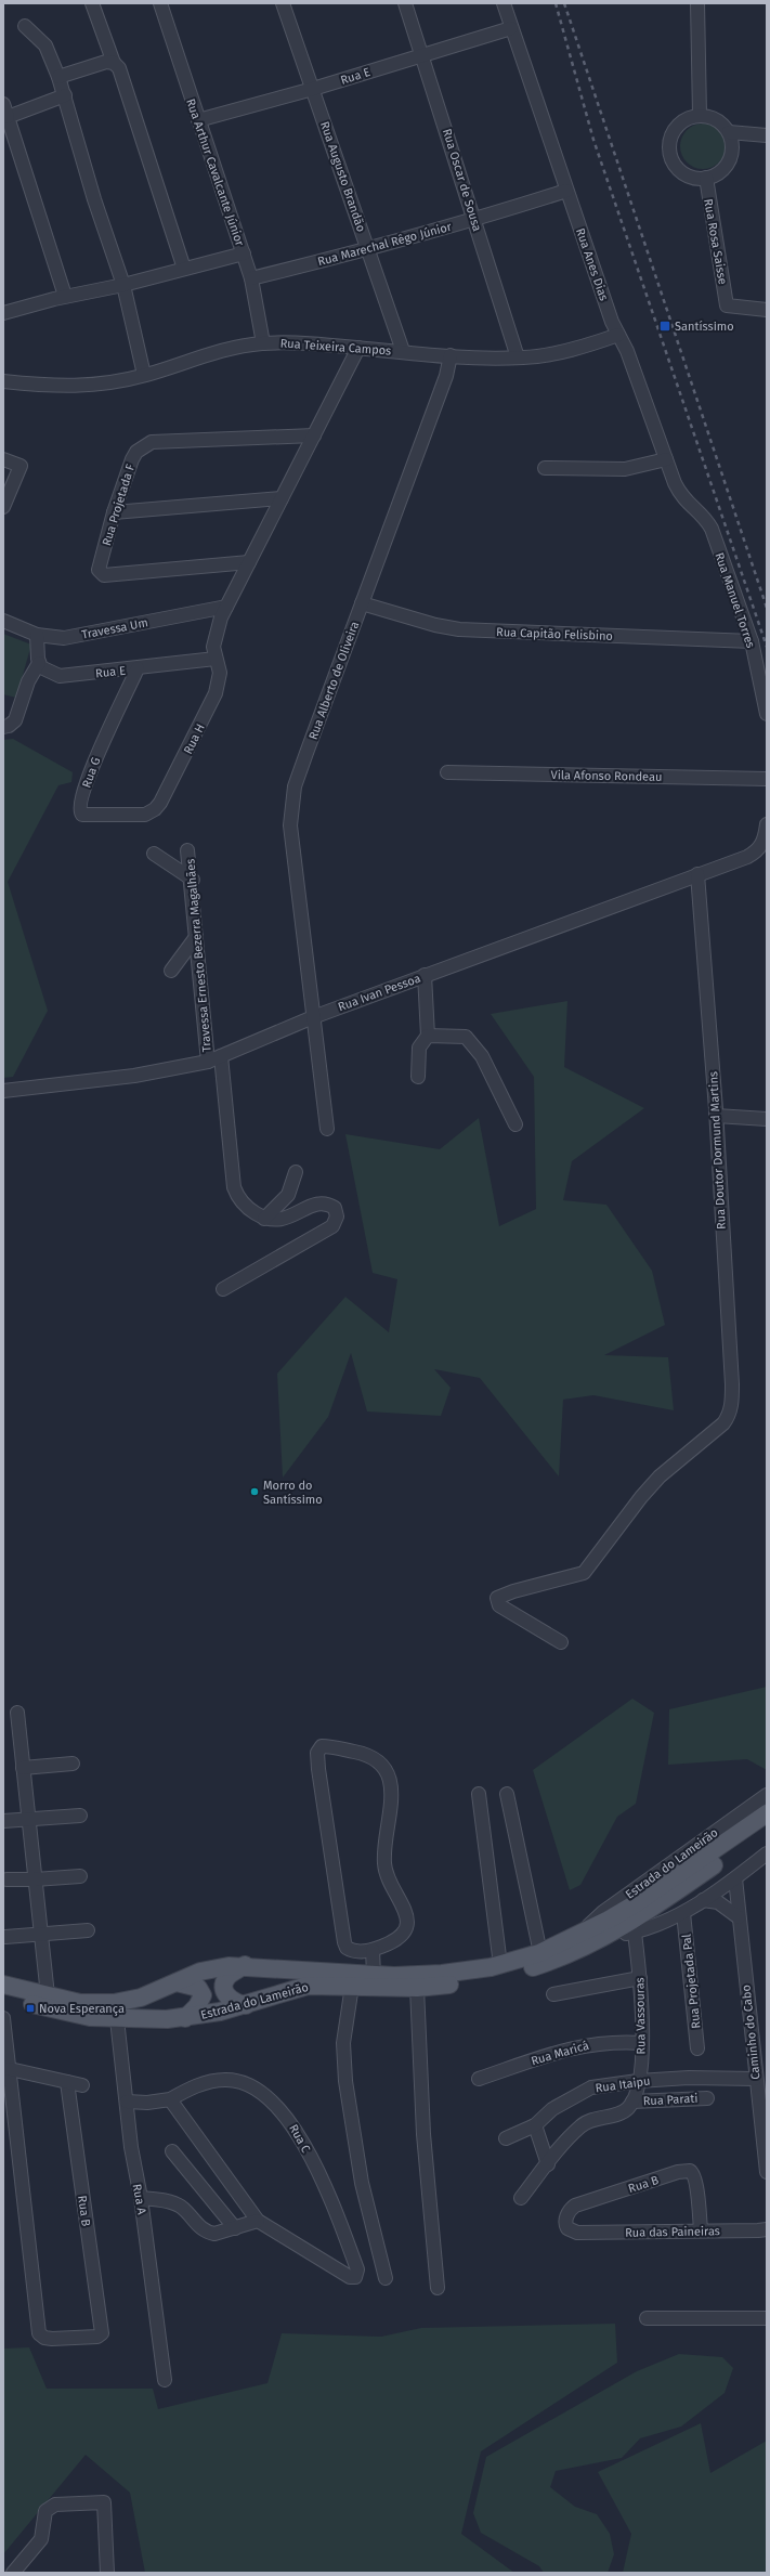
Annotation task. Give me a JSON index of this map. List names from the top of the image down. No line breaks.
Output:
{"streets":{"main road":["Estrada do Lameirão"],"street":["Rua E","Rua Arthur Cavalcante Júnior","Rua Augusto Brandão","Rua Oscar de Sousa","Rua Rosa Saisse","Rua Marechal Rêgo Júnior","Rua Anes Dias","Rua Teixeira Campos","Rua Projetada F","Rua Manuel Torres","Travessa Um","Rua Capitão Felisbino","Rua Alberto de Oliveira","Rua H","Rua G","Vila Afonso Rondeau","Travessa Ernesto Bezerra Magalhães","Rua Ivan Pessoa","Rua Doutor Dormund Martins","Rua Projetada Pal","Rua Vassouras","Caminho do Cabo","Rua Maricá","Rua Itaipu","Rua Parati","Rua C","Rua B","Rua A","Rua das Paineiras"]},"crossings":[["Rua E","Rua Arthur Cavalcante Júnior"],["Rua E","Rua Augusto Brandão"],["Rua E","Rua Oscar de Sousa"],["Rua E","Rua Anes Dias"],["Rua E","Rua H"],["Rua E","Rua G"],["Rua Arthur Cavalcante Júnior","Rua Marechal Rêgo Júnior"],["Rua Arthur Cavalcante Júnior","Rua Teixeira Campos"],["Rua Augusto Brandão","Rua Marechal Rêgo Júnior"],["Rua Augusto Brandão","Rua Teixeira Campos"],["Rua Oscar de Sousa","Rua Marechal Rêgo Júnior"],["Rua Oscar de Sousa","Rua Teixeira Campos"],["Rua Marechal Rêgo Júnior","Rua Anes Dias"],["Rua Anes Dias","Rua Teixeira Campos"],["Rua Anes Dias","Rua Manuel Torres"],["Rua Teixeira Campos","Rua Alberto de Oliveira"],["Rua Teixeira Campos","Rua H"],["Rua Projetada F","Rua H"],["Rua Manuel Torres","Rua Capitão Felisbino"],["Travessa Um","Rua H"],["Rua Capitão Felisbino","Rua Alberto de Oliveira"],["Rua Alberto de Oliveira","Rua Ivan Pessoa"],["Rua H","Rua G"],["Travessa Ernesto Bezerra Magalhães","Rua Ivan Pessoa"],["Rua Ivan Pessoa","Rua Doutor Dormund Martins"],["Estrada do Lameirão","Rua Projetada Pal"],["Estrada do Lameirão","Rua Vassouras"],["Estrada do Lameirão","Caminho do Cabo"],["Estrada do Lameirão","Rua A"],["Rua Vassouras","Rua Maricá"],["Rua Vassouras","Rua Itaipu"],["Rua Vassouras","Rua Parati"],["Caminho do Cabo","Rua Itaipu"],["Rua B","Rua das Paineiras"]],"places":{"transit":["Santíssimo","Nova Esperança"],"other":["Morro do Santíssimo"]}}
